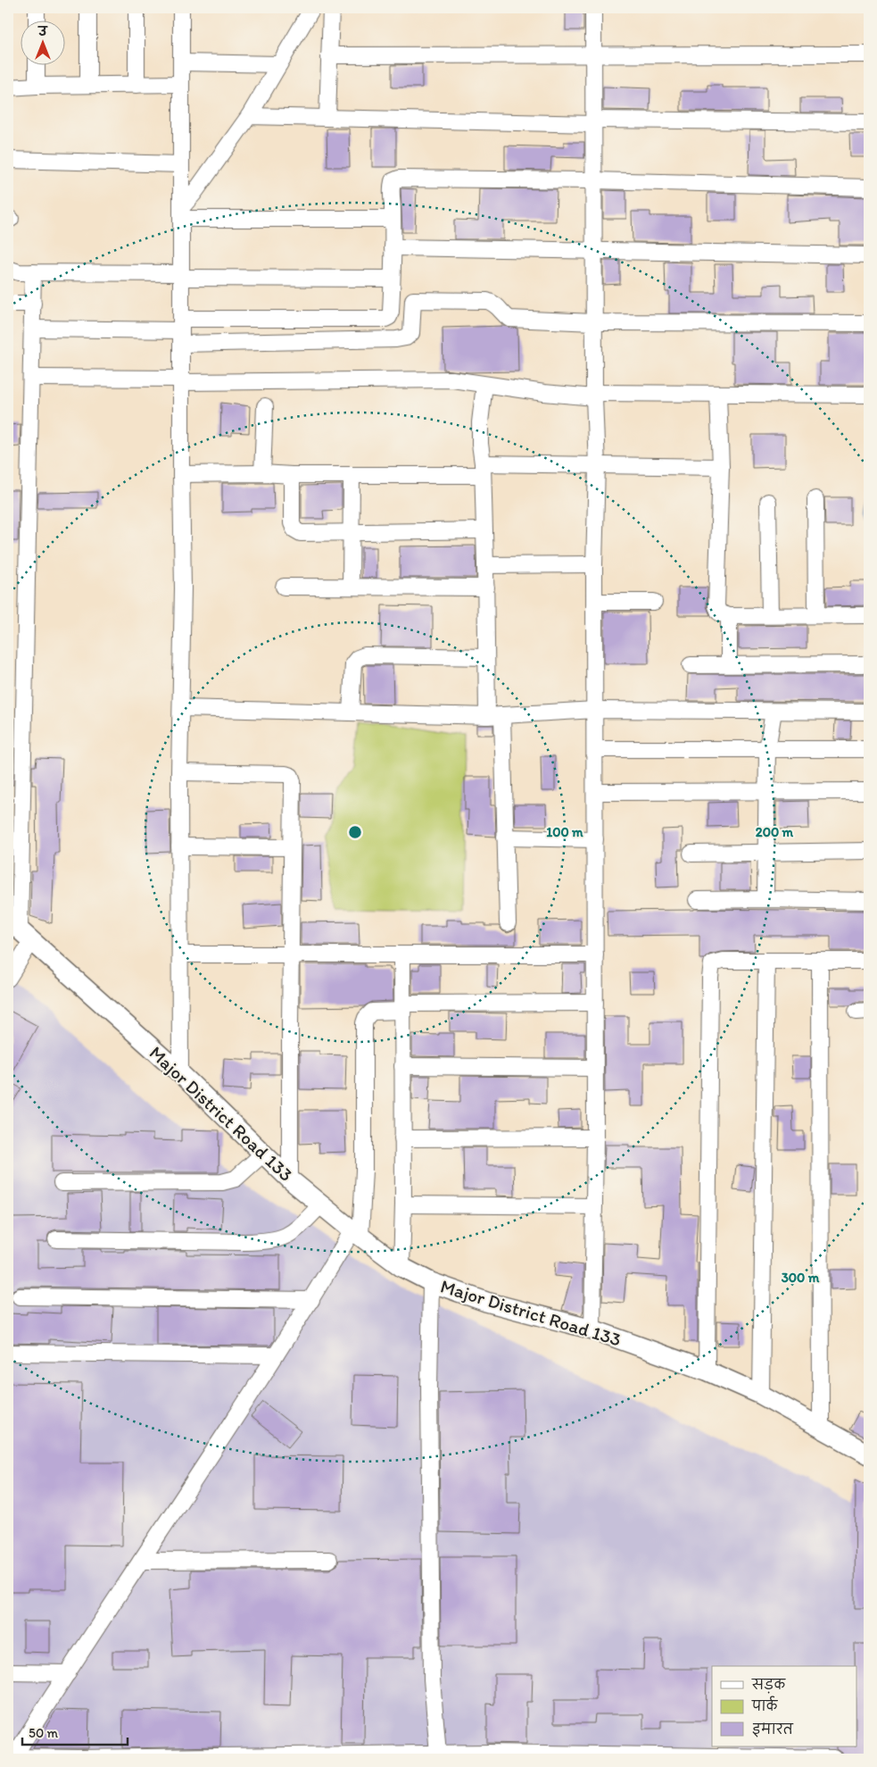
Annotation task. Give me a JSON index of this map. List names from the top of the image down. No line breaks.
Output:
{"streets":{"main road":["Major District Road 133"]},"legend":["सड़क","पार्क","इमारत"],"scale_bar":"50 m","north":"top","rings":["100 m","200 m","300 m"]}
